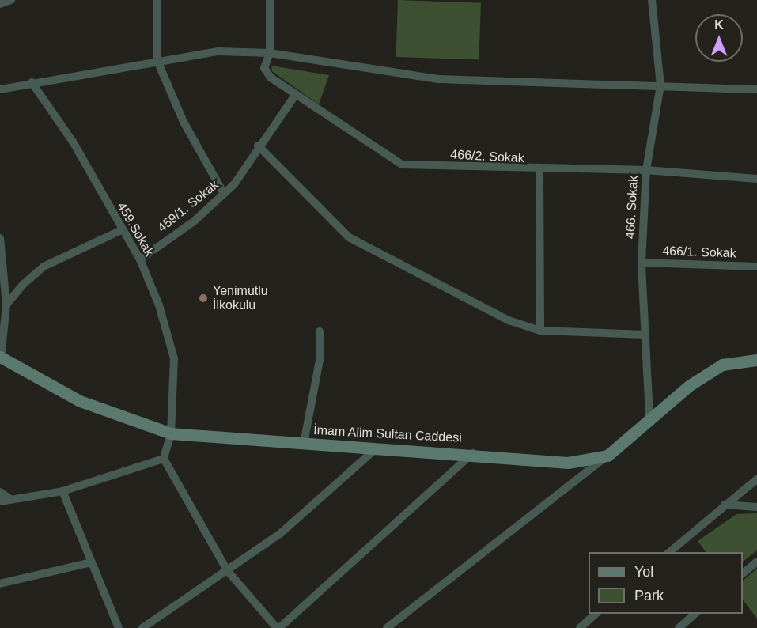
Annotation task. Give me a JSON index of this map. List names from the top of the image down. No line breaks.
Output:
{"streets":{"street":["466/2. Sokak","459/1. Sokak","466. Sokak","459.Sokak","466/1. Sokak","İmam Alim Sultan Caddesi"]},"crossings":[["466/2. Sokak","459/1. Sokak"],["466/2. Sokak","466. Sokak"],["459/1. Sokak","459.Sokak"],["466. Sokak","466/1. Sokak"],["459.Sokak","İmam Alim Sultan Caddesi"]],"places":["Yenimutlu İlkokulu"],"legend":["Yol","Park"],"north":"top"}
